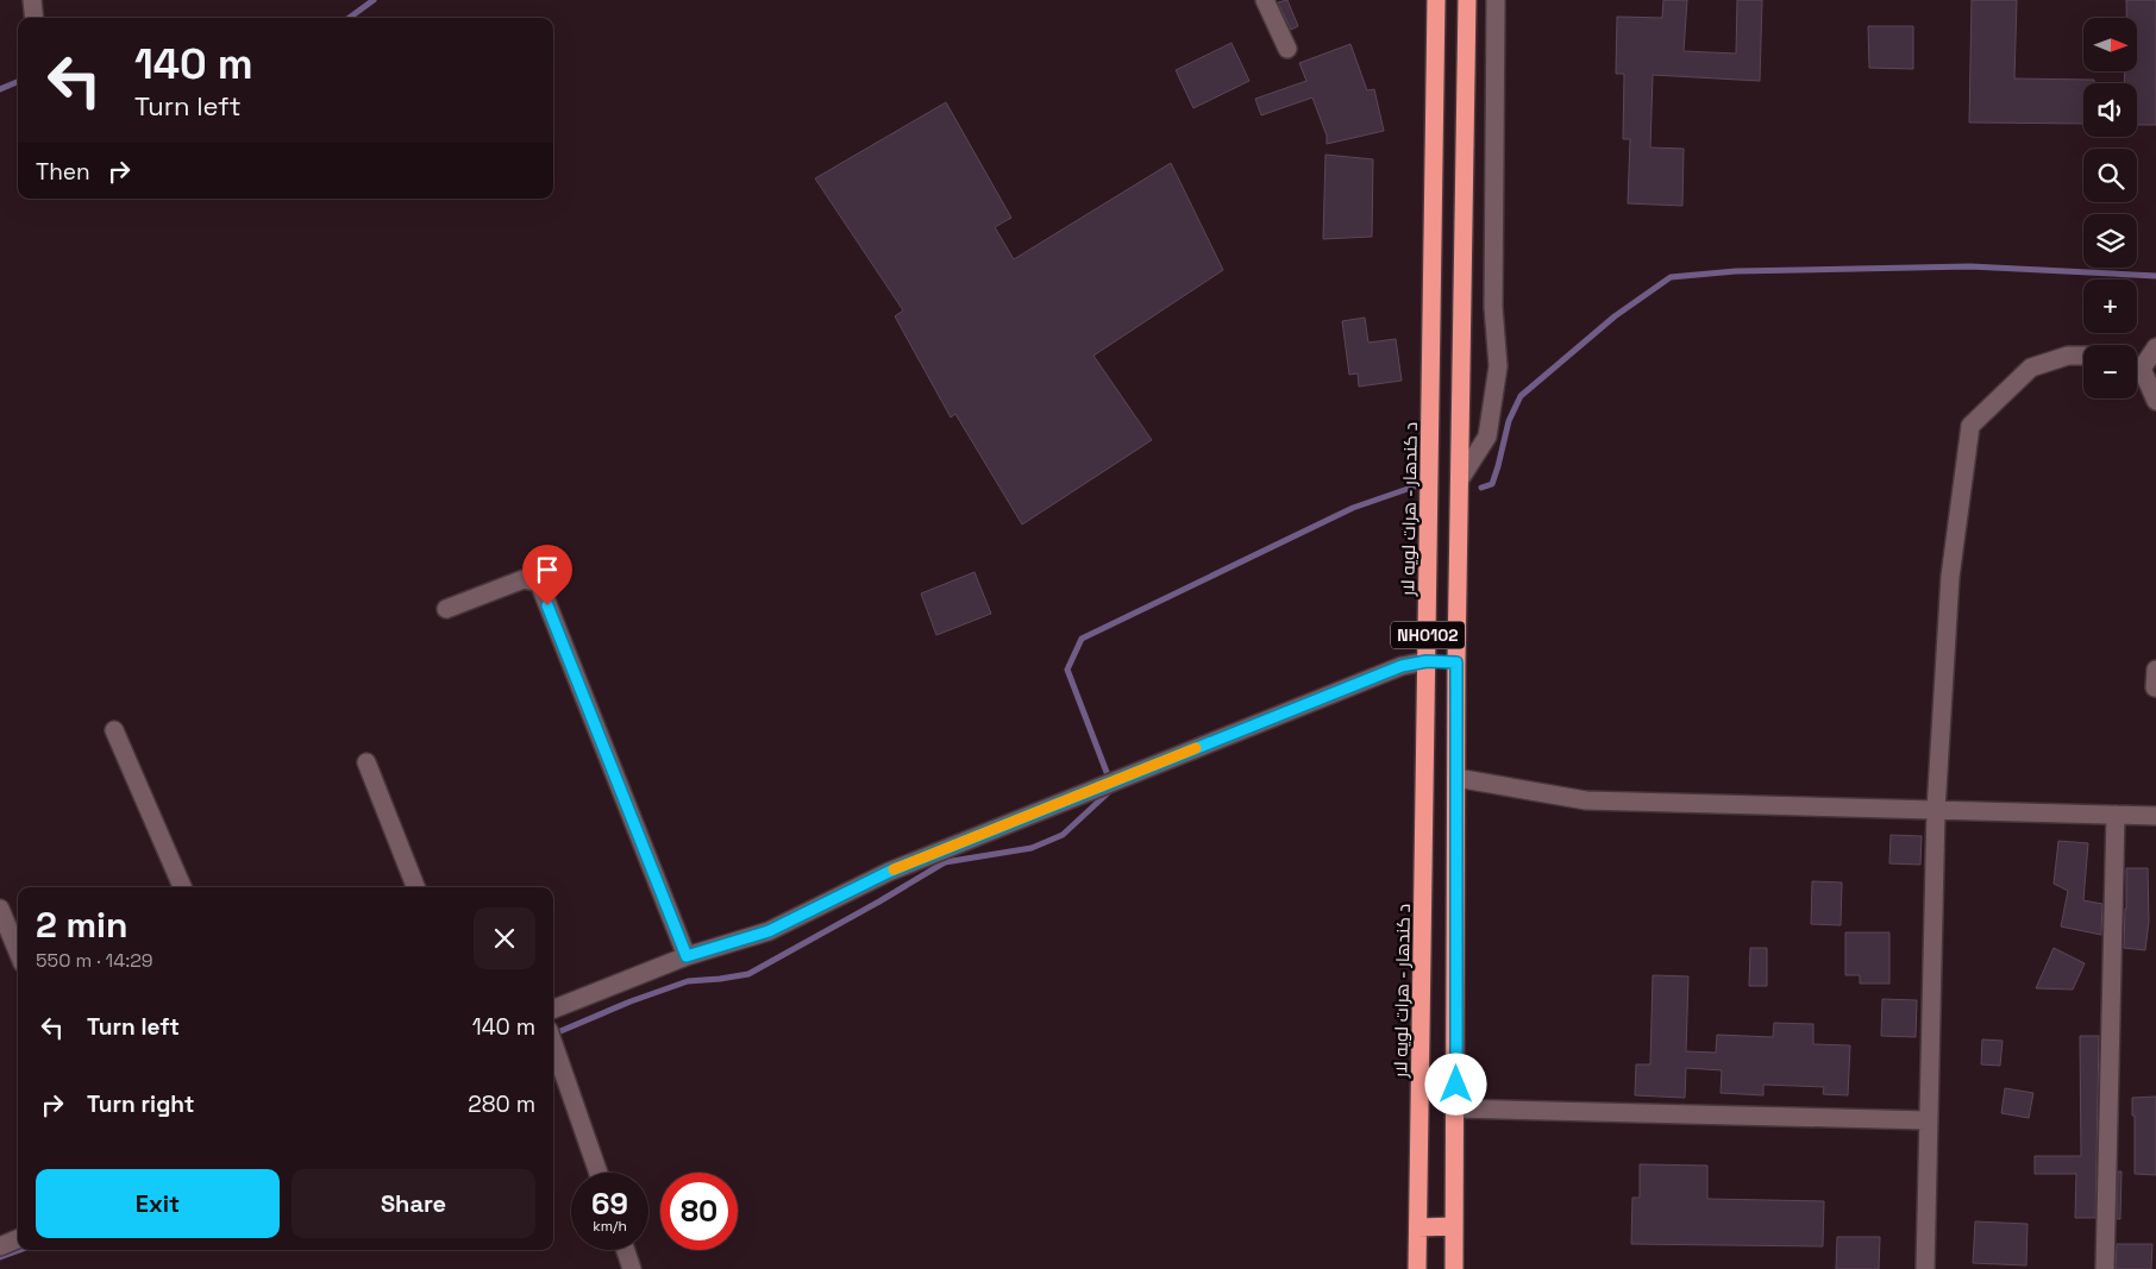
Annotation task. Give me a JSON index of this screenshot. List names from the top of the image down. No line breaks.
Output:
{"streets":{"highway":["د کندهار - هرات لويه لار","NH0102"]},"north":"right","page":{"map_buttons":["+","−"],"turn":["140 m","Turn left"],"then":"Then","heading":["2 min","550 m · 14:29"],"list":[{"name":"Turn left","value":"140 m"},{"name":"Turn right","value":"280 m"}],"buttons":["Exit","Share"],"speed":"69 km/h","limit":"80"}}
